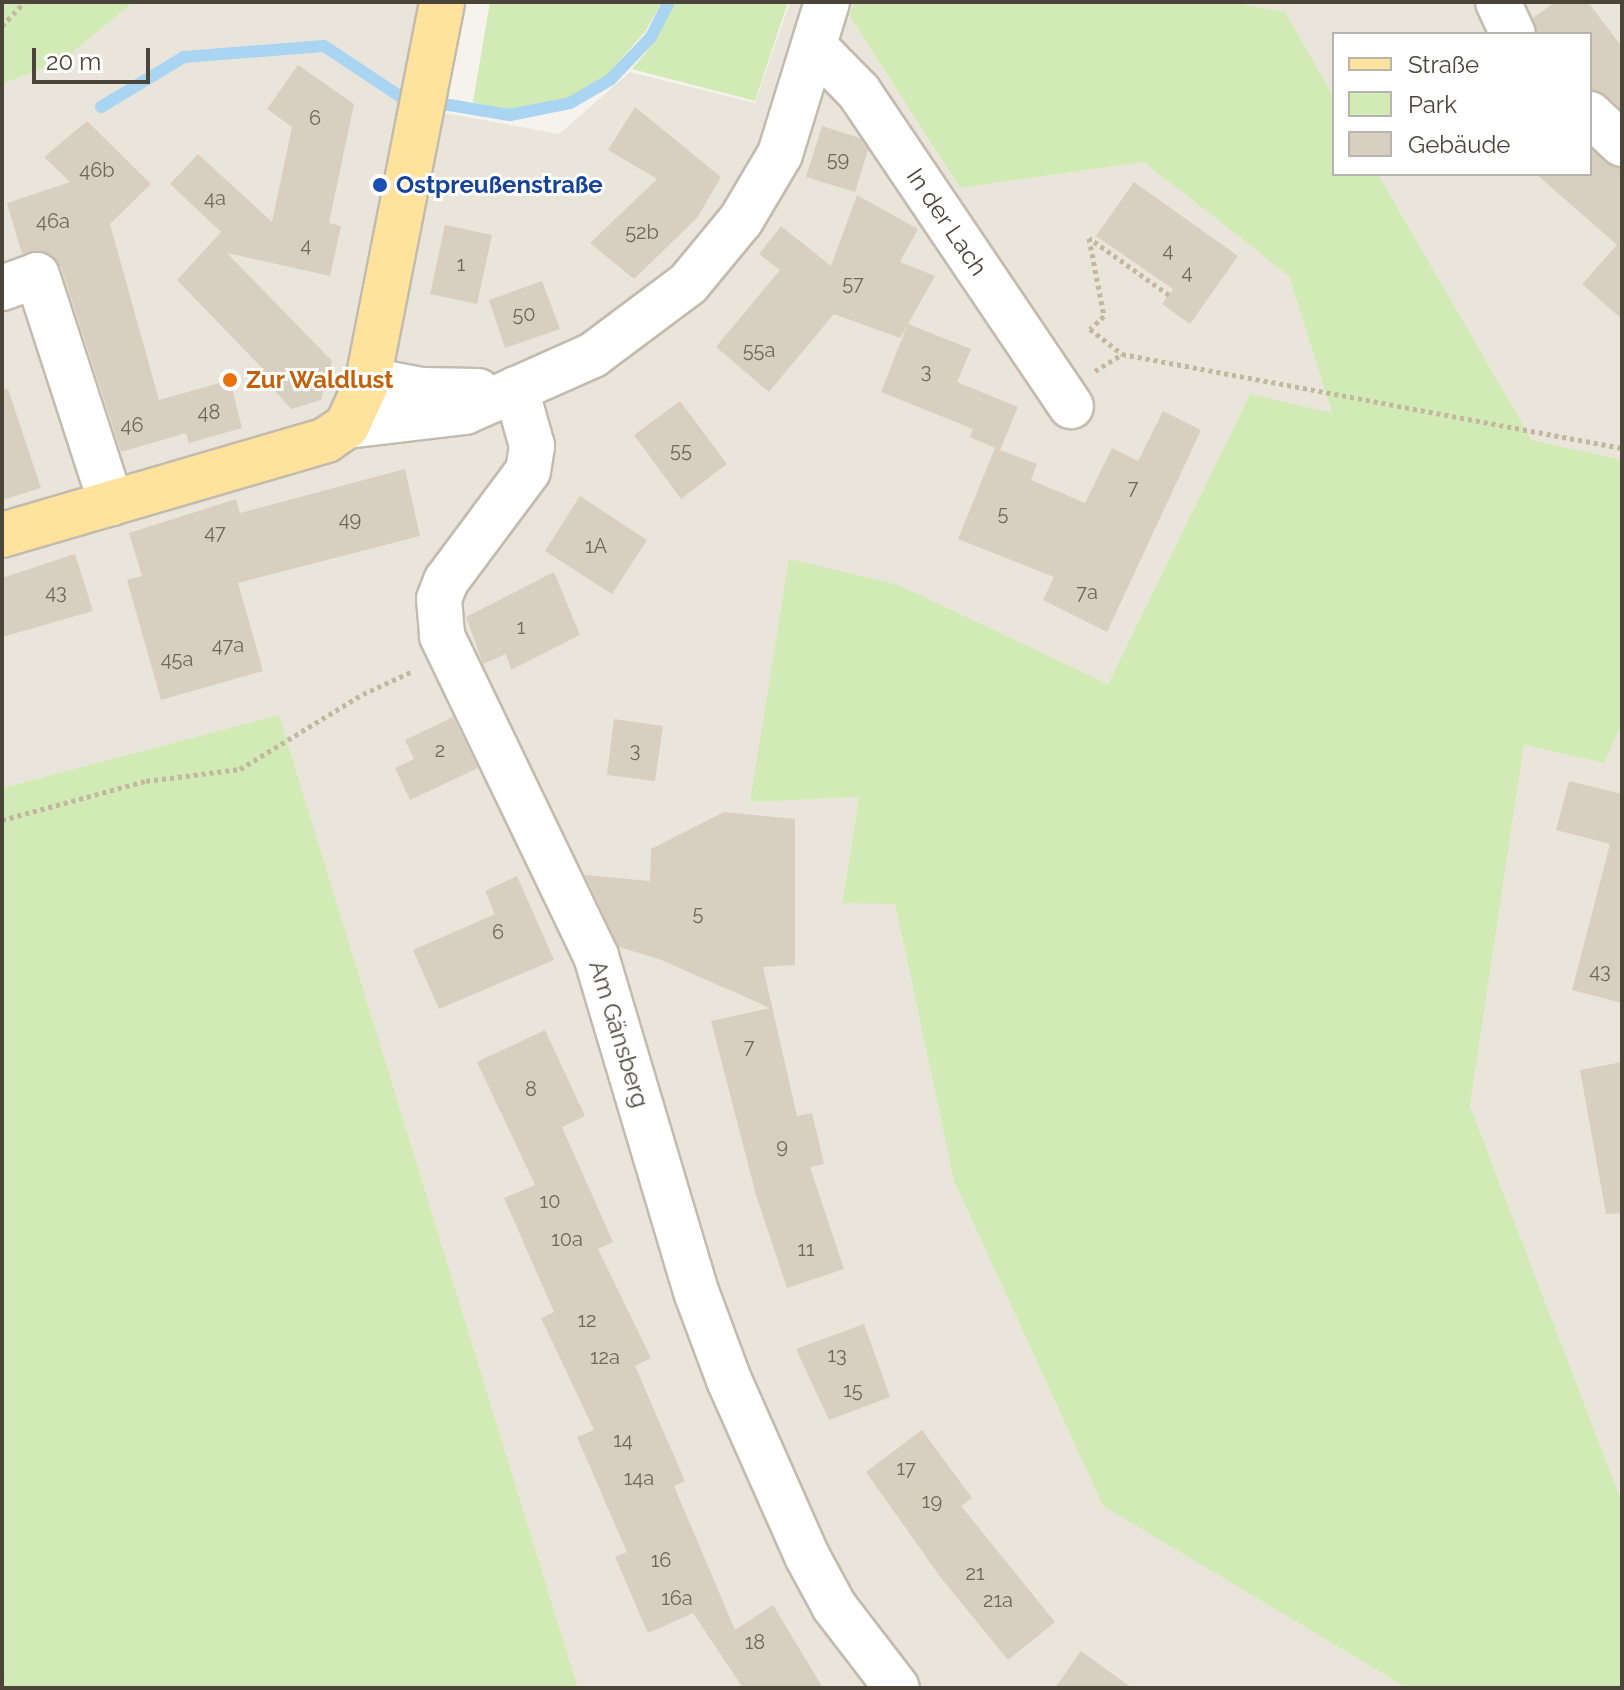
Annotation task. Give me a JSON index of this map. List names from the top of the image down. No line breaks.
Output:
{"streets":{"street":["In der Lach","Am Gänsberg"]},"places":["Ostpreußenstraße","Zur Waldlust"],"house_numbers":["6","59","46b","4a","46a","52b","4","4","1","4","57","50","55a","3","48","46","55","7","5","49","47","1A","43","7a","1","47a","45a","2","3","5","6","43","7","8","9","10","10a","11","12","13","12a","15","14","17","14a","19","16","21","16a","21a","18"],"legend":["Straße","Park","Gebäude"],"scale_bar":"20 m"}
